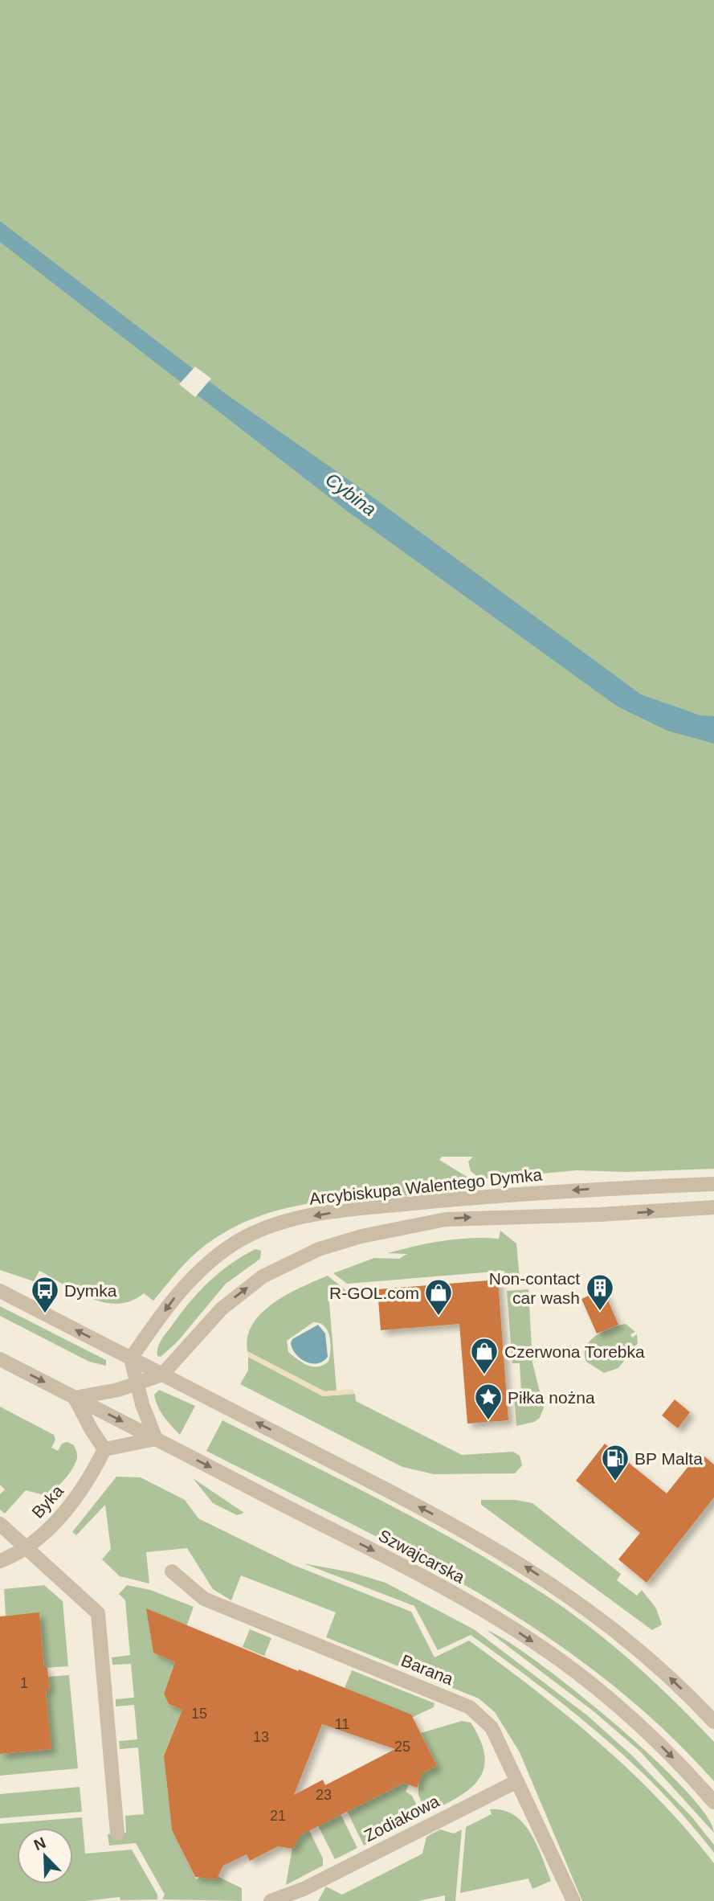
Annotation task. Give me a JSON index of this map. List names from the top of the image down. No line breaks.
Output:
{"streets":{"street":["Arcybiskupa Walentego Dymka","Byka","Szwajcarska","Barana","Zodiakowa"]},"crossings":[["Arcybiskupa Walentego Dymka","Szwajcarska"],["Barana","Zodiakowa"]],"water":["Cybina"],"places":{"building":["Non-contact car wash"],"bus stop":["Dymka"],"shop":["R-GOL.com","Czerwona Torebka"],"place":["Piłka nożna"],"fuel station":["BP Malta"]},"house_numbers":["1","15","11","13","25","23","21"],"north":"top left"}
